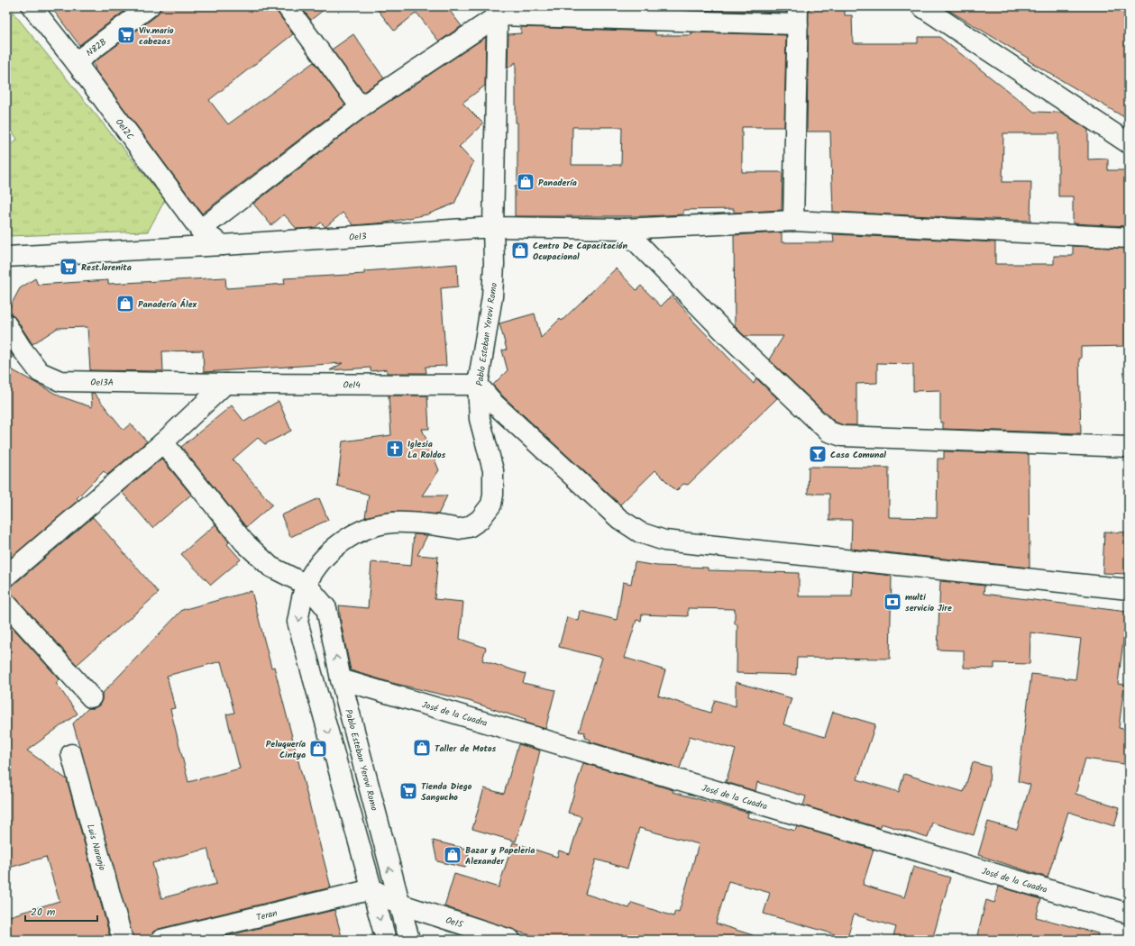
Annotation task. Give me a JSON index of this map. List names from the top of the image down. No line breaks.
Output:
{"streets":{"street":["N82B","Oe12C","Oe13","Pablo Esteban Yerovi Romo","Oe13A","Oe14","José de la Cuadra","Luis Naranjo","Teran","Oe15"]},"crossings":[["N82B","Oe12C"],["Oe12C","Oe13"],["Oe13","Pablo Esteban Yerovi Romo"],["Pablo Esteban Yerovi Romo","Oe14"],["Pablo Esteban Yerovi Romo","José de la Cuadra"],["Pablo Esteban Yerovi Romo","Teran"],["Pablo Esteban Yerovi Romo","Oe15"],["Oe13A","Oe14"],["Teran","Oe15"]],"places":{"supermarket":["Viv.mario cabezas","Rest.lorenita","Tienda Diego Sangucho"],"shop":["Panadería","Centro De Capacitación Ocupacional","Panadería Álex","Taller de Motos","Peluquería Cintya","Bazar y Papeleria Alexander"],"church":["Iglesia La Roldos"],"bar":["Casa Comunal"],"bank":["multi servicio Jire"]},"scale_bar":"20 m"}
